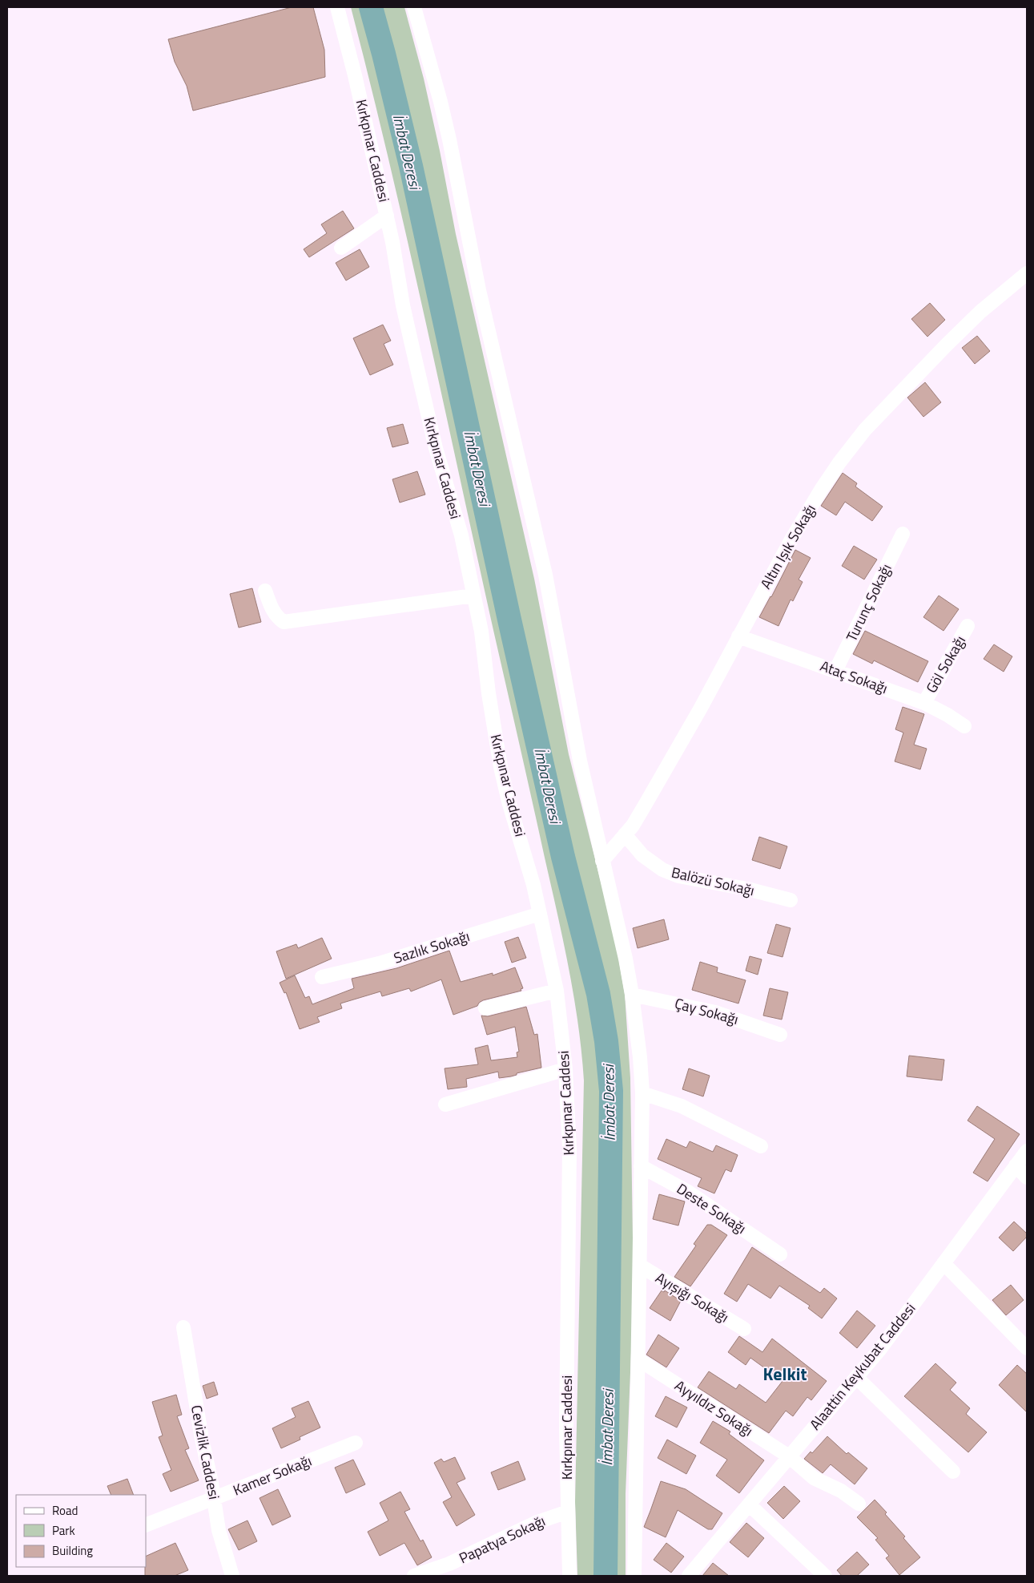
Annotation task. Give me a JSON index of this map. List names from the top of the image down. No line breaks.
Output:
{"streets":{"street":["Kırkpınar Caddesi","Altın Işık Sokağı","Turunç Sokağı","Göl Sokağı","Ataç Sokağı","Balözü Sokağı","Sazlık Sokağı","Çay Sokağı","Deste Sokağı","Ayışığı Sokağı","Alaattin Keykubat Caddesi","Ayyıldız Sokağı","Cevizlik Caddesi","Kamer Sokağı","Papatya Sokağı"]},"crossings":[["Kırkpınar Caddesi","Sazlık Sokağı"],["Kırkpınar Caddesi","Papatya Sokağı"],["Altın Işık Sokağı","Ataç Sokağı"],["Altın Işık Sokağı","Balözü Sokağı"],["Turunç Sokağı","Ataç Sokağı"],["Göl Sokağı","Ataç Sokağı"],["Alaattin Keykubat Caddesi","Ayyıldız Sokağı"],["Cevizlik Caddesi","Kamer Sokağı"]],"districts":["Kelkit"],"water":["İmbat Deresi"],"legend":["Road","Park","Building"]}
